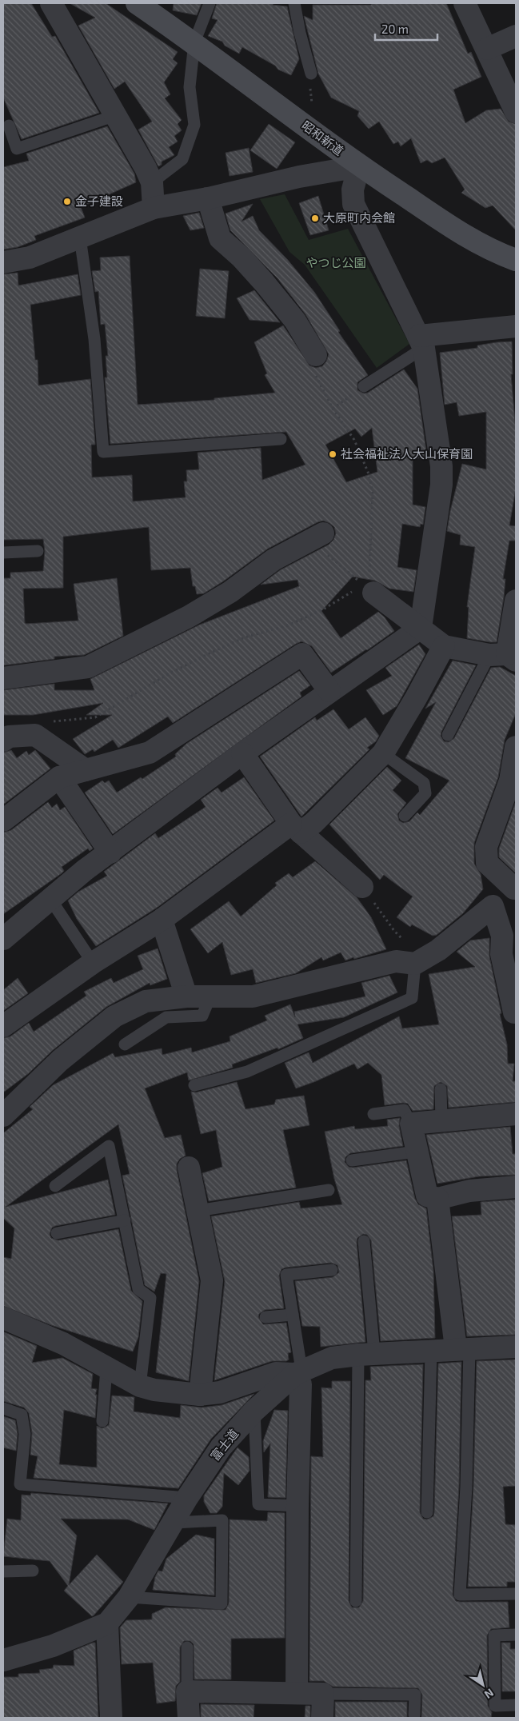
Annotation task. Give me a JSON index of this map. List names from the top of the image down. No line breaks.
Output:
{"streets":{"main road":["昭和新道"],"street":["富士道"]},"parks":["やつじ公園"],"places":["金子建設","大原町内会館","社会福祉法人大山保育園"],"scale_bar":"20 m","north":"bottom right"}
